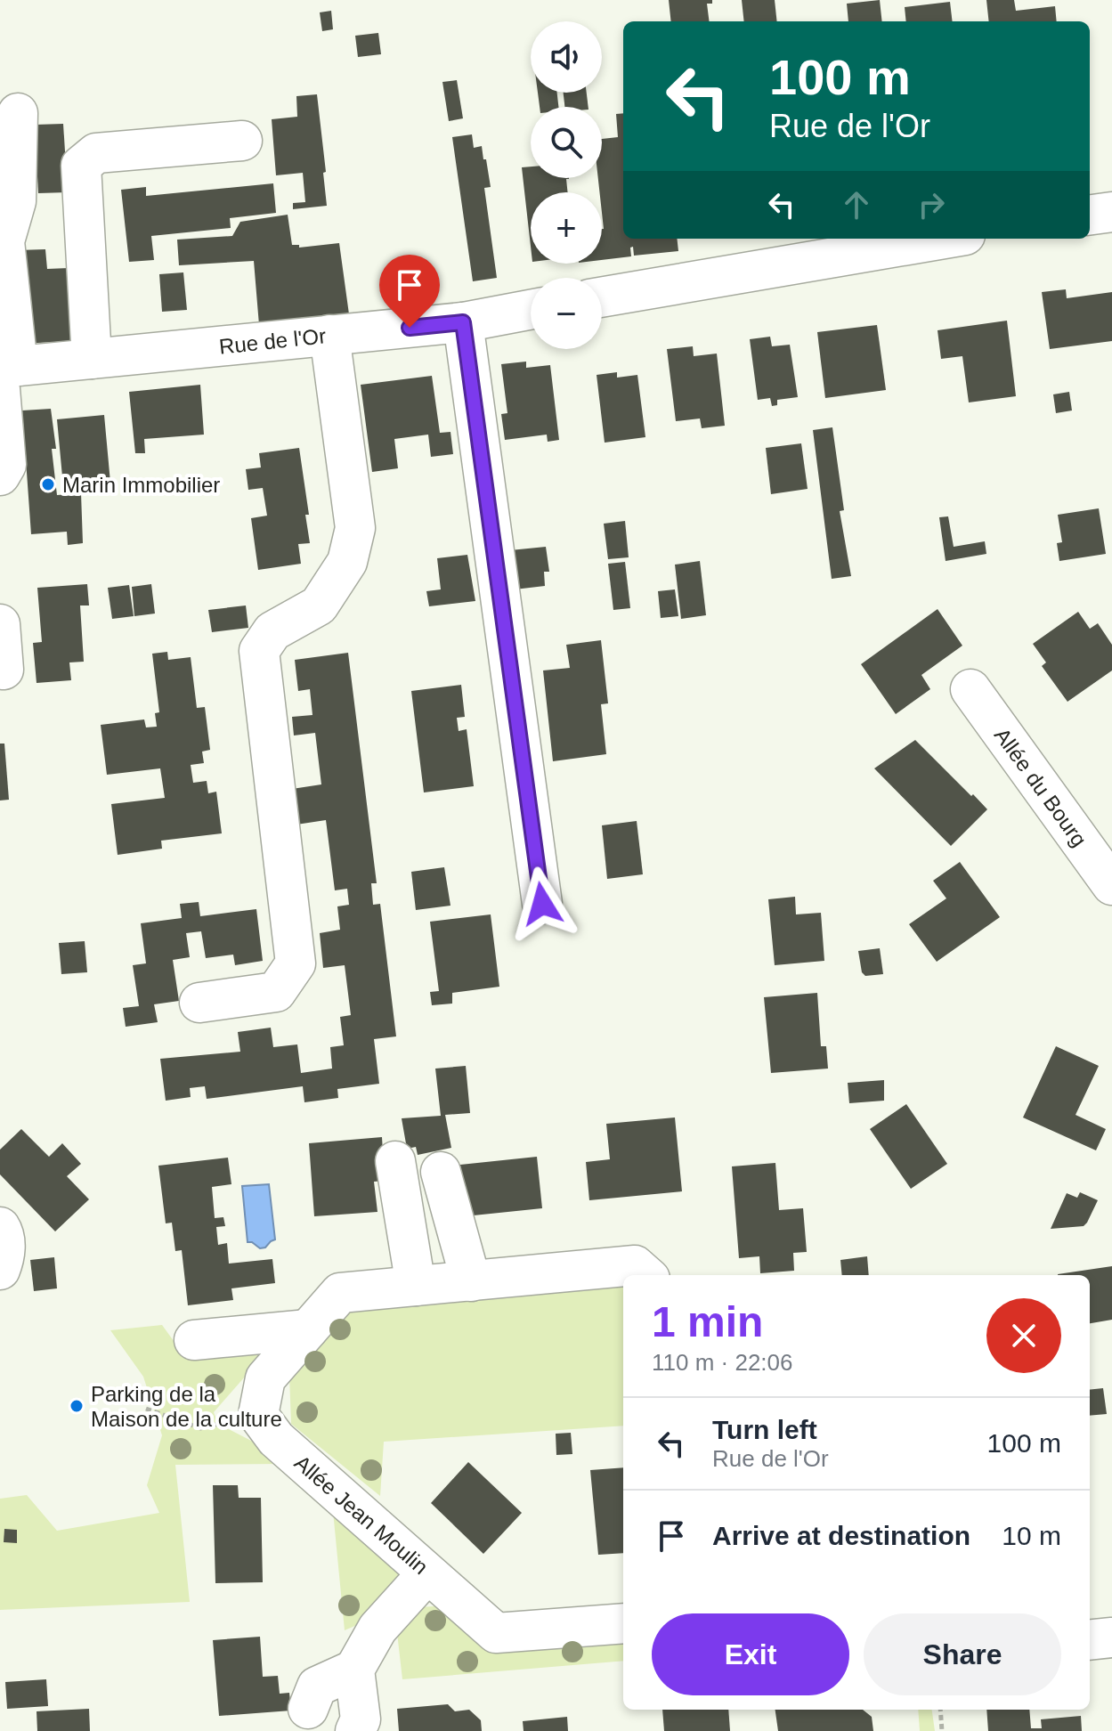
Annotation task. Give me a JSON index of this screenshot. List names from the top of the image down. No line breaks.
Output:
{"streets":{"street":["Rue de l'Or","Allée du Bourg","Allée Jean Moulin"]},"places":["Marin Immobilier","Parking de la Maison de la culture"],"page":{"map_buttons":["+","−"],"turn":["100 m","Rue de l'Or"],"heading":["1 min","110 m · 22:06"],"list":[{"name":"Turn left","note":"Rue de l'Or","value":"100 m"},{"name":"Arrive at destination","value":"10 m"}],"buttons":["Exit","Share"]}}
